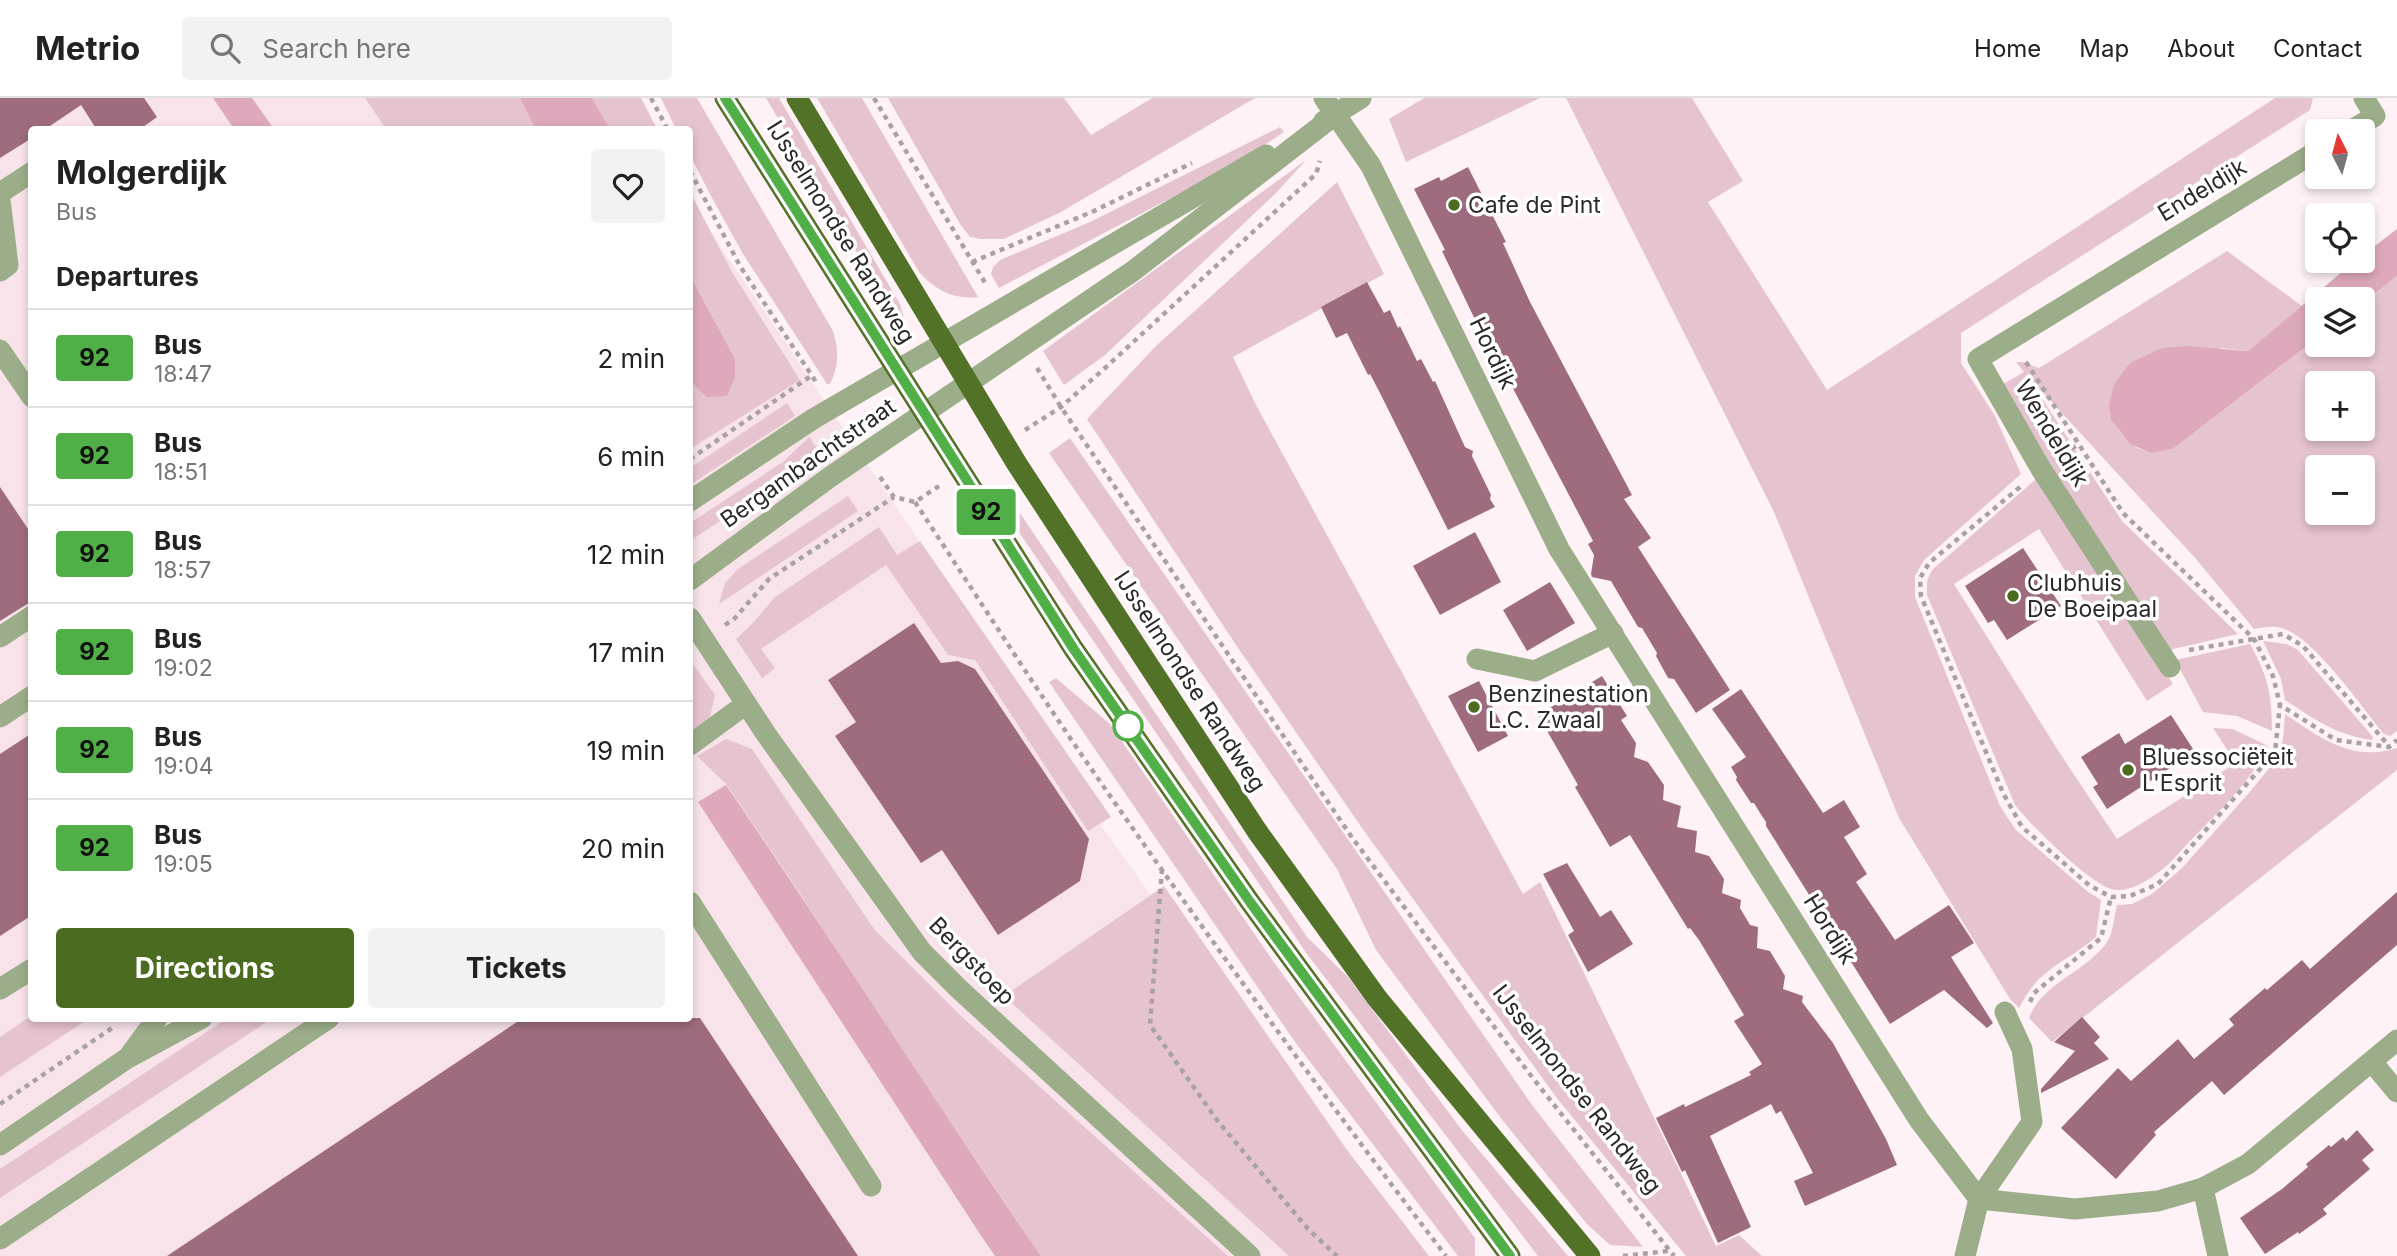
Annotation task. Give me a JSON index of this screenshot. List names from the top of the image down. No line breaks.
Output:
{"streets":{"main road":["IJsselmondse Randweg"],"street":["Endeldijk","Hordijk","Wendeldijk","Bergambachtstraat","Bergstoep"]},"crossings":[["Endeldijk","Wendeldijk"],["IJsselmondse Randweg","Hordijk"],["IJsselmondse Randweg","Bergambachtstraat"],["Hordijk","Bergambachtstraat"]],"places":["Cafe de Pint","Clubhuis De Boeipaal","Benzinestation L.C. Zwaal","Bluessociëteit L'Esprit"],"lines":["bus line 92"],"north":"top","page":{"header":"Metrio","search":"Search here","nav":["Home","Map","About","Contact"],"on_map":"92","map_buttons":["+","−"],"heading":[["Molgerdijk","Bus"],"Departures"],"list":[{"mark":"92","name":"Bus","note":"18:47","value":"2 min"},{"mark":"92","name":"Bus","note":"18:51","value":"6 min"},{"mark":"92","name":"Bus","note":"18:57","value":"12 min"},{"mark":"92","name":"Bus","note":"19:02","value":"17 min"},{"mark":"92","name":"Bus","note":"19:04","value":"19 min"},{"mark":"92","name":"Bus","note":"19:05","value":"20 min"}],"buttons":["Directions","Tickets"]}}
